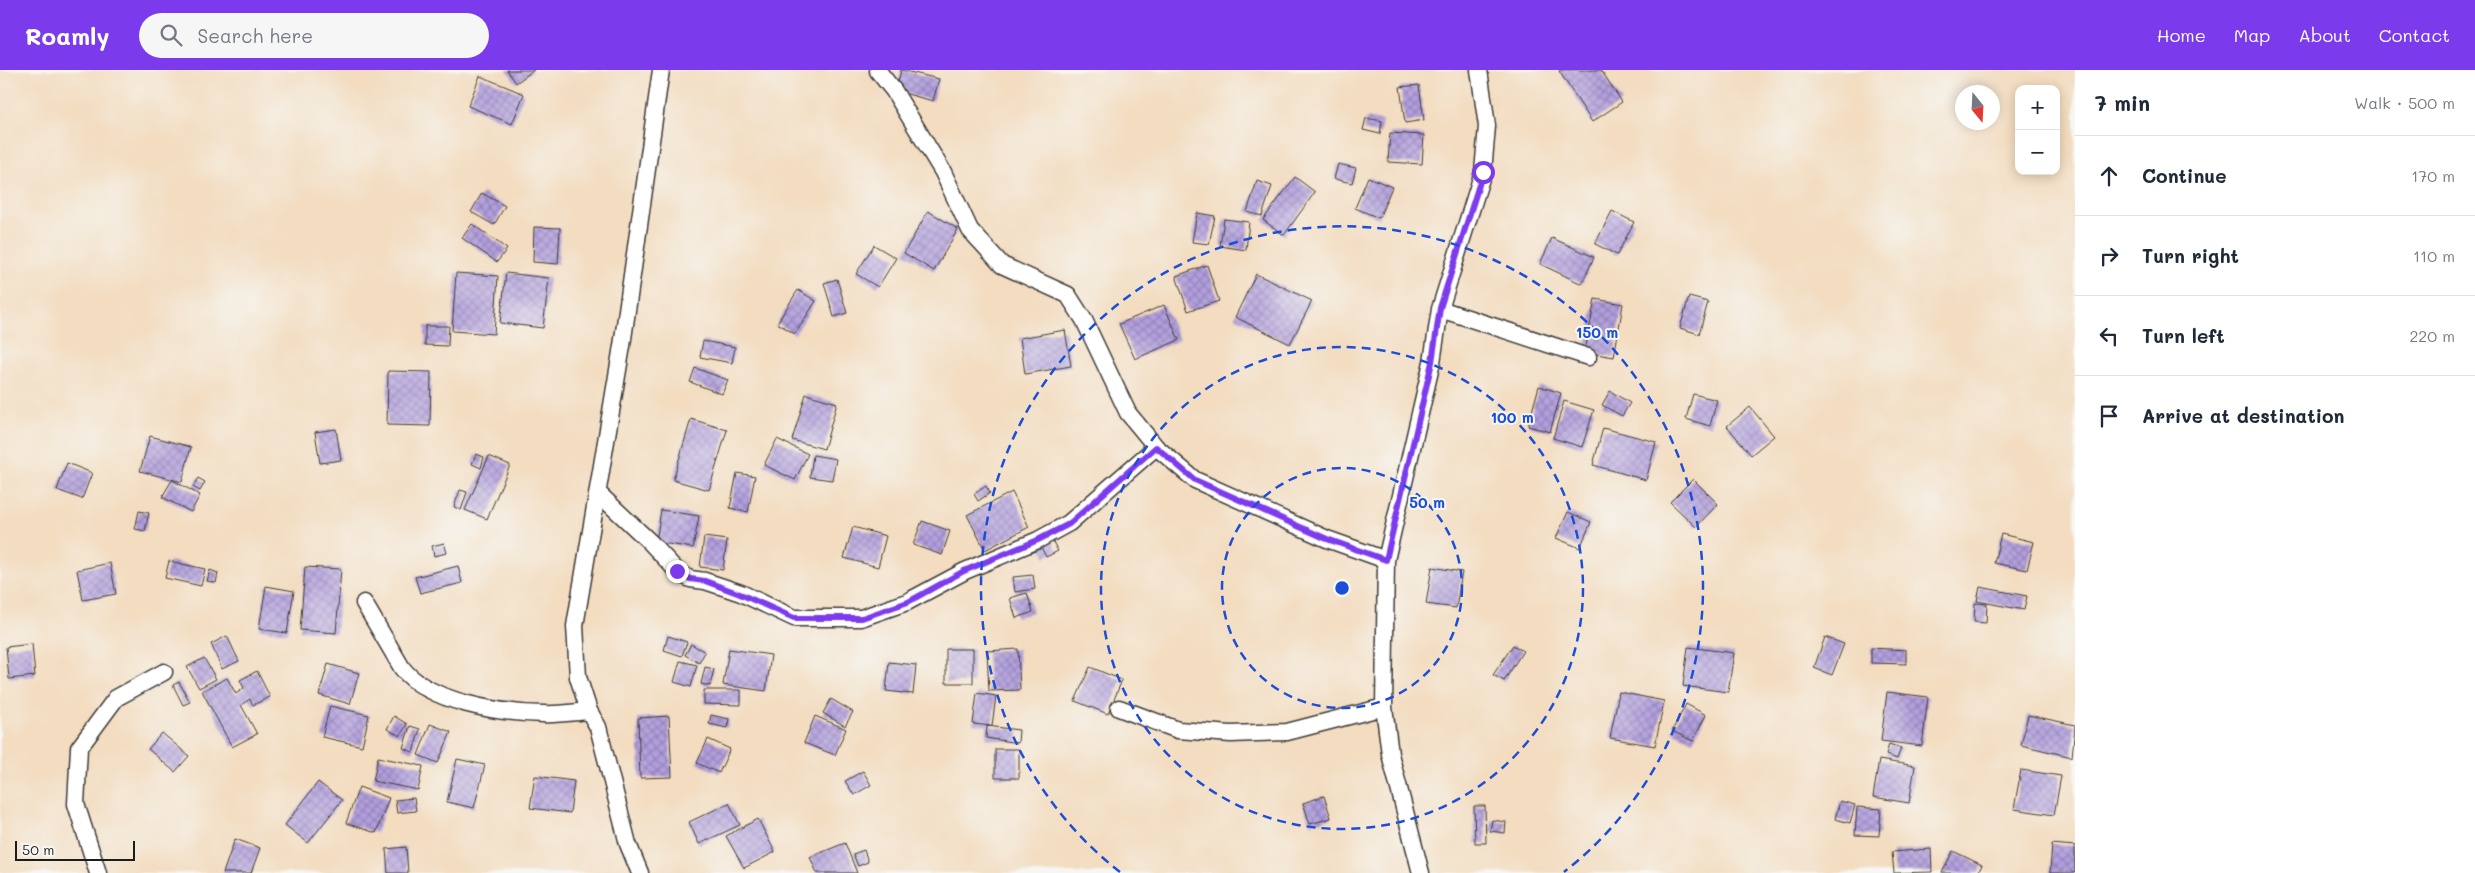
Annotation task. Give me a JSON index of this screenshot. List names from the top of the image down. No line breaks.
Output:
{"scale_bar":"50 m","north":"bottom","page":{"header":"Roamly","search":"Search here","nav":["Home","Map","About","Contact"],"heading":["7 min","Walk · 500 m"],"map_buttons":["+","−"],"list":[["Continue","170 m"],["Turn right","110 m"],["Turn left","220 m"],"Arrive at destination"],"scale":"50 m"},"rings":["150 m","100 m","50 m"]}
